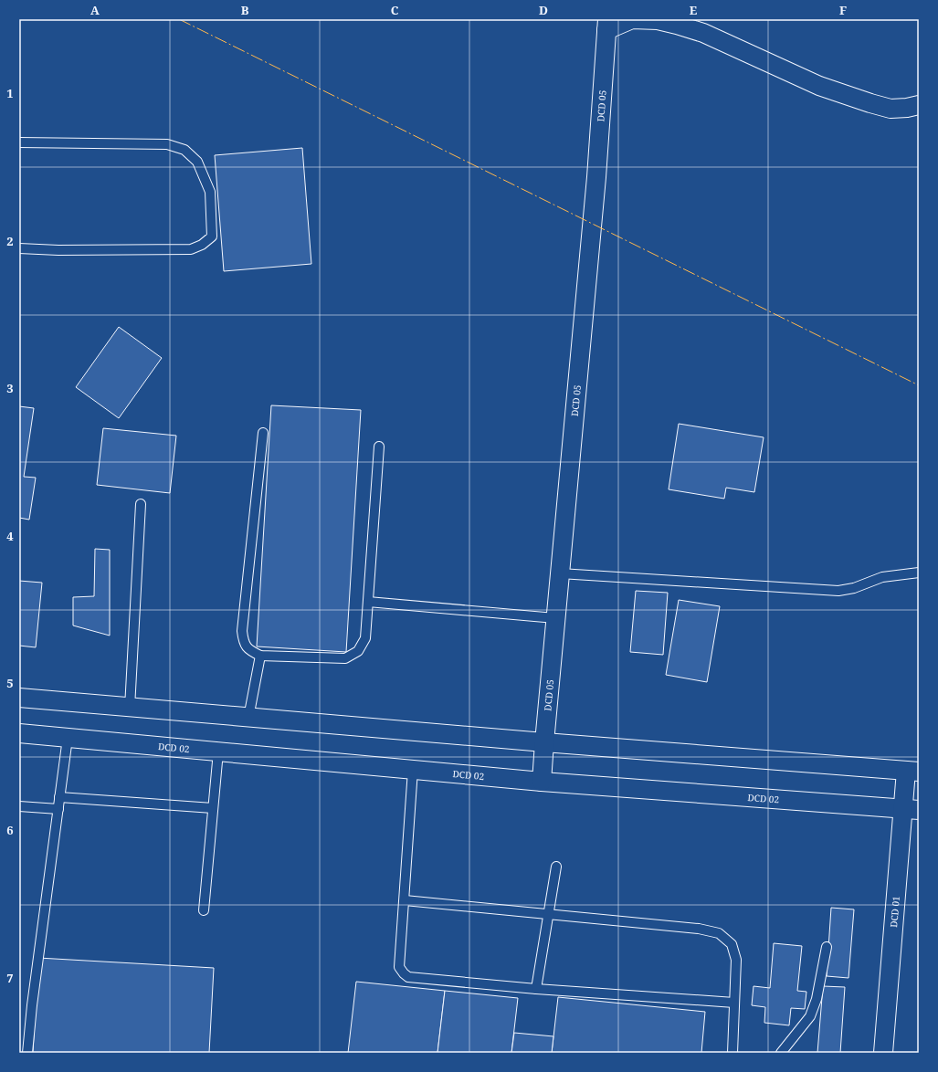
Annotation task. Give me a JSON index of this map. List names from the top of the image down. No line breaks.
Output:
{"streets":{"street":["DCD 05","DCD 02","DCD 01"]},"crossings":[["DCD 05","DCD 02"],["DCD 02","DCD 01"]],"grid":{"columns":["A","B","C","D","E","F"],"rows":["1","2","3","4","5","6","7"]}}
